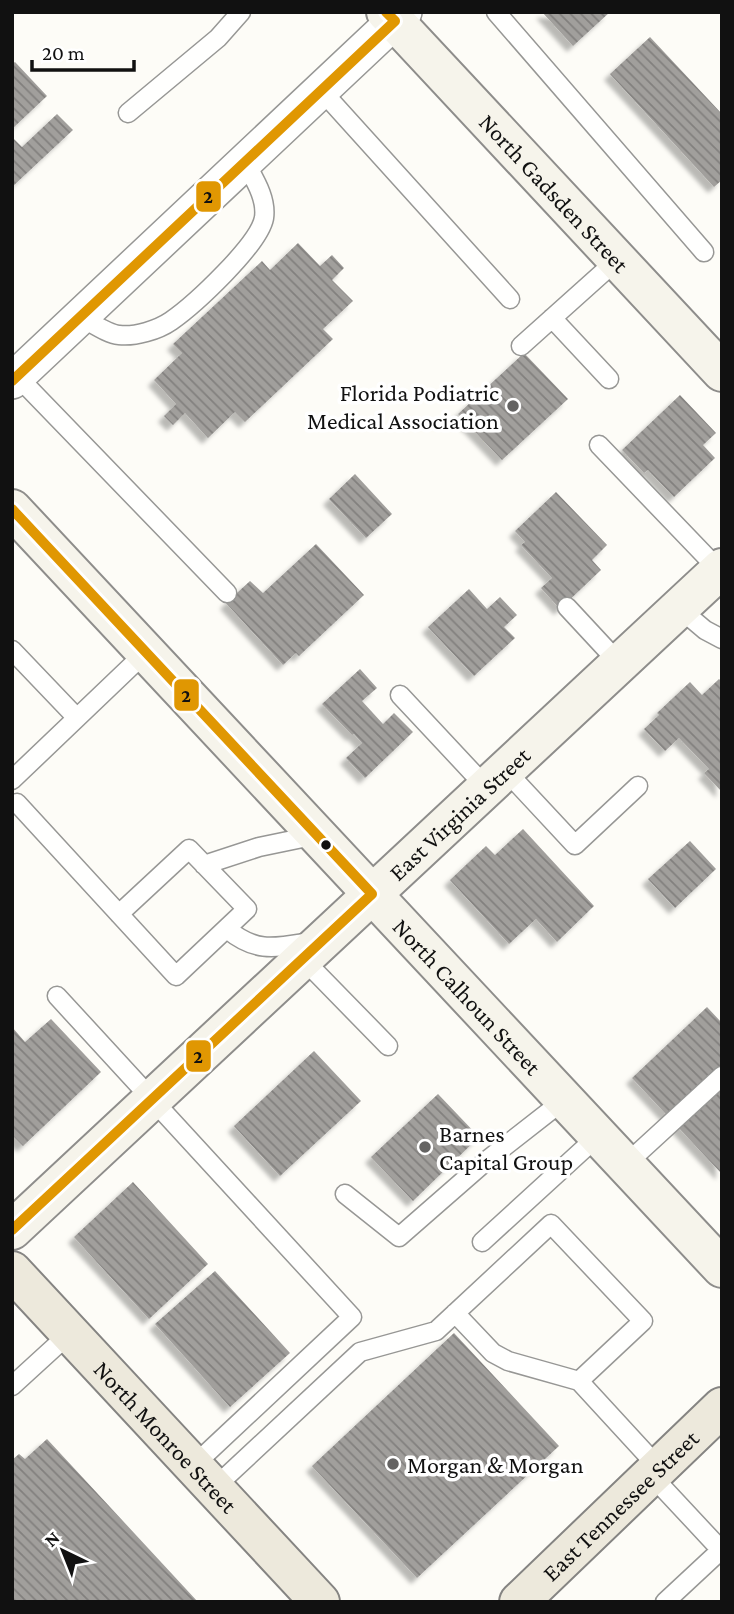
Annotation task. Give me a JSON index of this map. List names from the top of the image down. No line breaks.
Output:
{"streets":{"main road":["North Monroe Street","East Tennessee Street"],"street":["North Gadsden Street","East Virginia Street","North Calhoun Street"]},"crossings":[["East Virginia Street","North Calhoun Street"]],"places":["Florida Podiatric Medical Association","Barnes Capital Group","Morgan & Morgan"],"lines":["transit line 2"],"scale_bar":"20 m","north":"top left"}
